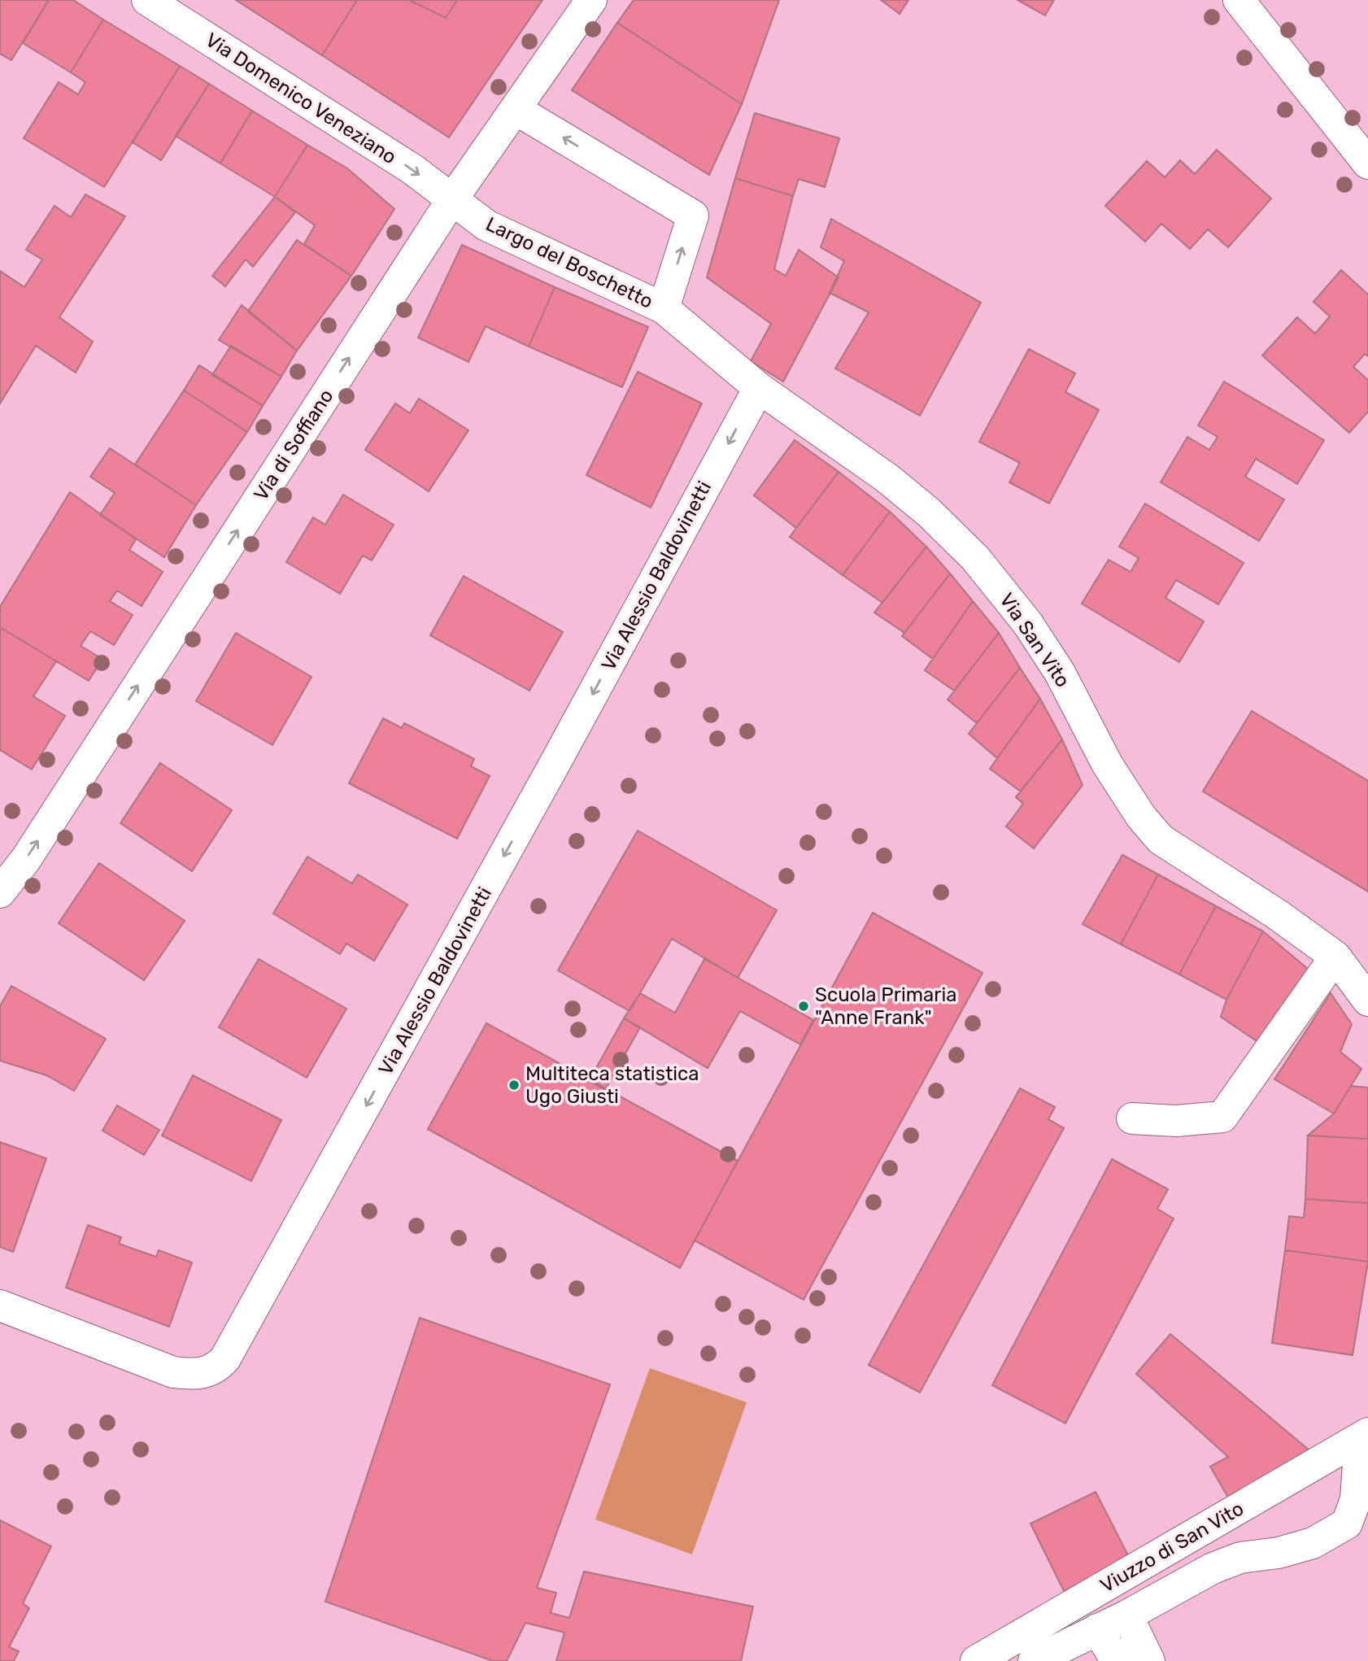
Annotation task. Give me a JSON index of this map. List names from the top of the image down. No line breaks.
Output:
{"streets":{"street":["Via Domenico Veneziano","Largo del Boschetto","Via di Soffiano","Via Alessio Baldovinetti","Via San Vito","Viuzzo di San Vito"]},"crossings":[["Via Domenico Veneziano","Largo del Boschetto"],["Via Domenico Veneziano","Via di Soffiano"],["Largo del Boschetto","Via di Soffiano"],["Largo del Boschetto","Via San Vito"],["Via Alessio Baldovinetti","Via San Vito"]],"one_way":["Via Domenico Veneziano","Largo del Boschetto","Via di Soffiano","Via Alessio Baldovinetti"],"places":["Scuola Primaria \"Anne Frank\"","Multiteca statistica Ugo Giusti"]}
